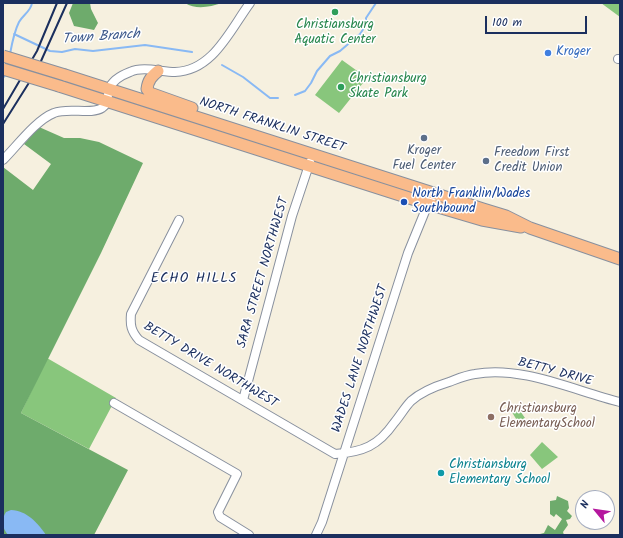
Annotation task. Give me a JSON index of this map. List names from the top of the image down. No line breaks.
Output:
{"streets":{"main road":["NORTH FRANKLIN STREET"],"street":["SARA STREET NORTHWEST","WADES LANE NORTHWEST","BETTY DRIVE NORTHWEST","BETTY DRIVE"]},"crossings":[["NORTH FRANKLIN STREET","SARA STREET NORTHWEST"],["NORTH FRANKLIN STREET","WADES LANE NORTHWEST"],["SARA STREET NORTHWEST","BETTY DRIVE NORTHWEST"],["WADES LANE NORTHWEST","BETTY DRIVE NORTHWEST"],["WADES LANE NORTHWEST","BETTY DRIVE"],["BETTY DRIVE NORTHWEST","BETTY DRIVE"]],"districts":["ECHO HILLS"],"water":["Town Branch"],"places":["Christiansburg Aquatic Center","Kroger","Christiansburg Skate Park","Kroger Fuel Center","Freedom First Credit Union","North Franklin/Wades Southbound","Christiansburg ElementarySchool","Christiansburg Elementary School"],"scale_bar":"100 m","north":"top left"}
